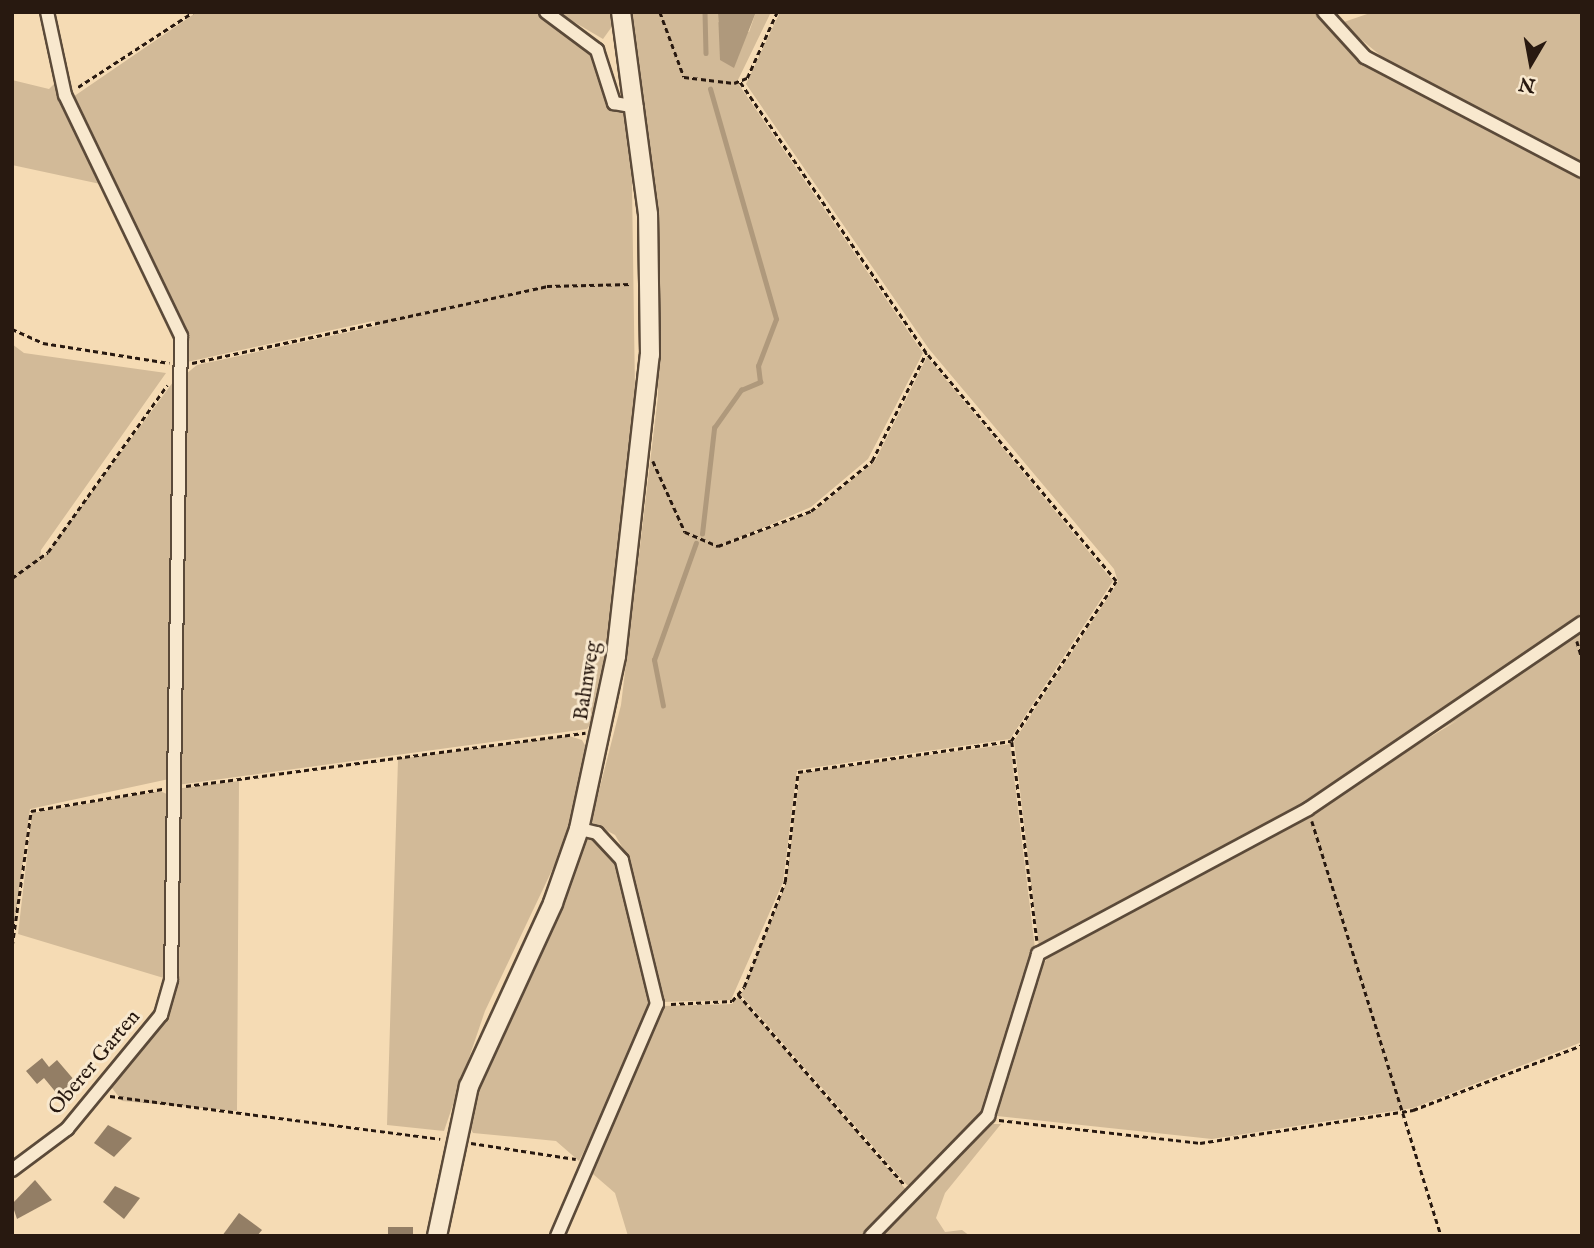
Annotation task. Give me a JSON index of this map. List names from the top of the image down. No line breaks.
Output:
{"streets":{"main road":["Bahnweg"],"street":["Oberer Garten"]},"north":"bottom"}
